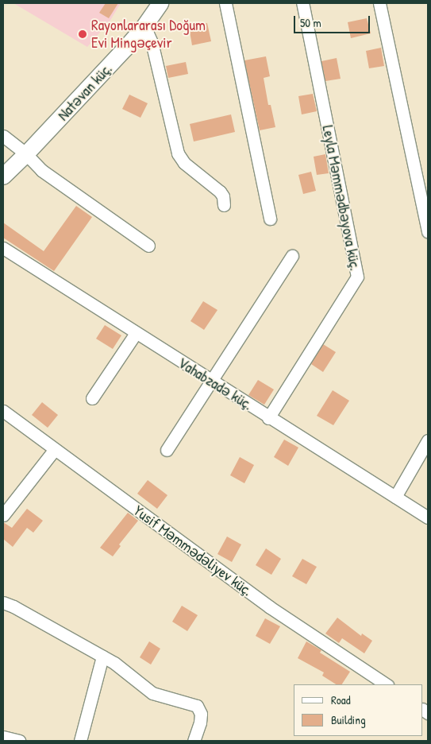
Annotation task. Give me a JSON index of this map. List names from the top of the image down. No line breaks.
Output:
{"streets":{"street":["Natəvan küç.","Leyla Məmmədbəyova küç.","Vahabzadə küç.","Yusif Məmmədəliyev küç."]},"crossings":[["Leyla Məmmədbəyova küç.","Vahabzadə küç."]],"places":["Rayonlararası Doğum Evi Mingəçevir"],"legend":["Road","Building"],"scale_bar":"50 m"}
